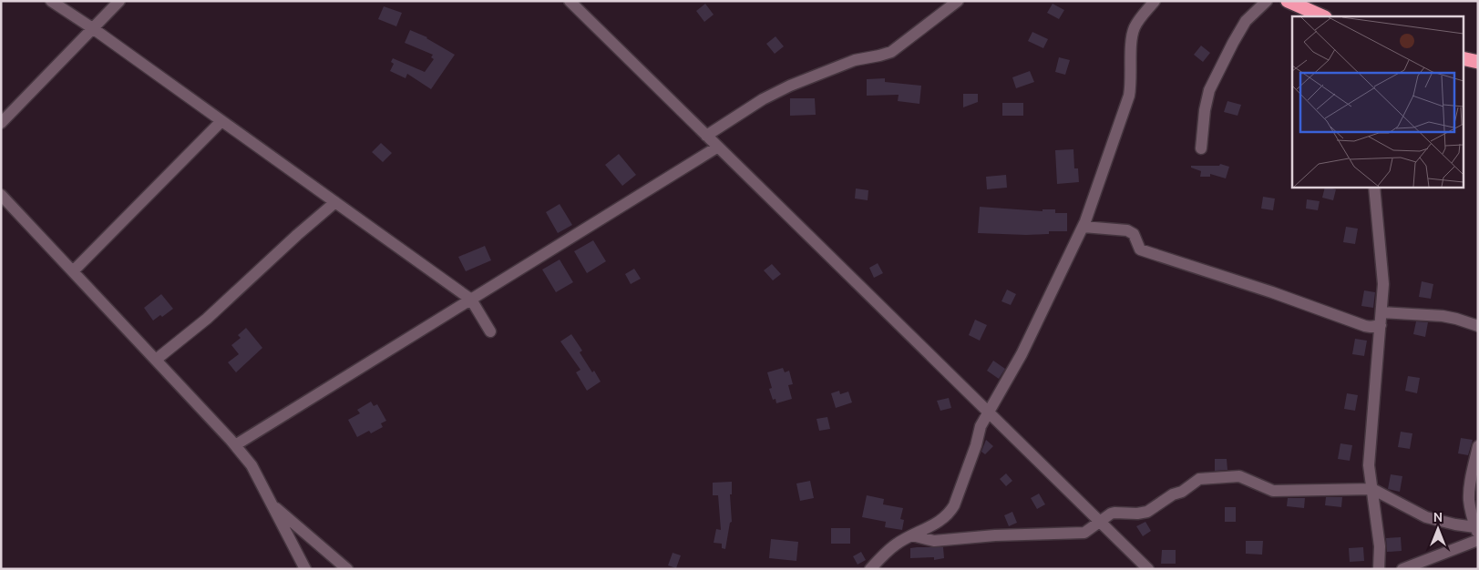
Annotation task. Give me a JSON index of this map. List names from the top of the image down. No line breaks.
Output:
{"north":"top"}
